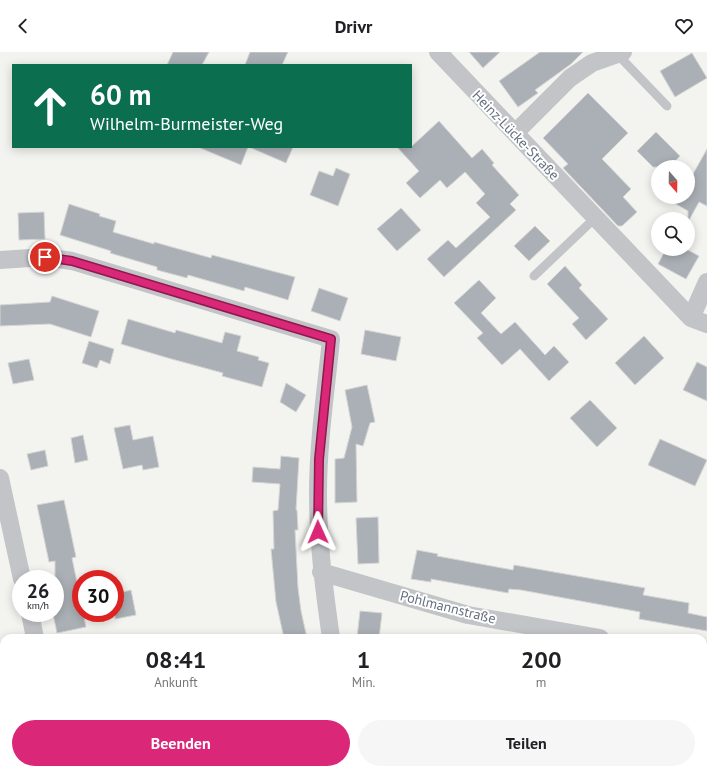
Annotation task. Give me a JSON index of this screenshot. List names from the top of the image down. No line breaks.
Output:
{"streets":{"street":["Heinz-Lücke-Straße","Pohlmannstraße"]},"north":"bottom","page":{"header":"Drivr","turn":["60 m","Wilhelm-Burmeister-Weg"],"speed":"26 km/h","limit":"30","eta":["08:41","Ankunft","1","Min.","200","m"],"buttons":["Beenden","Teilen"]}}
